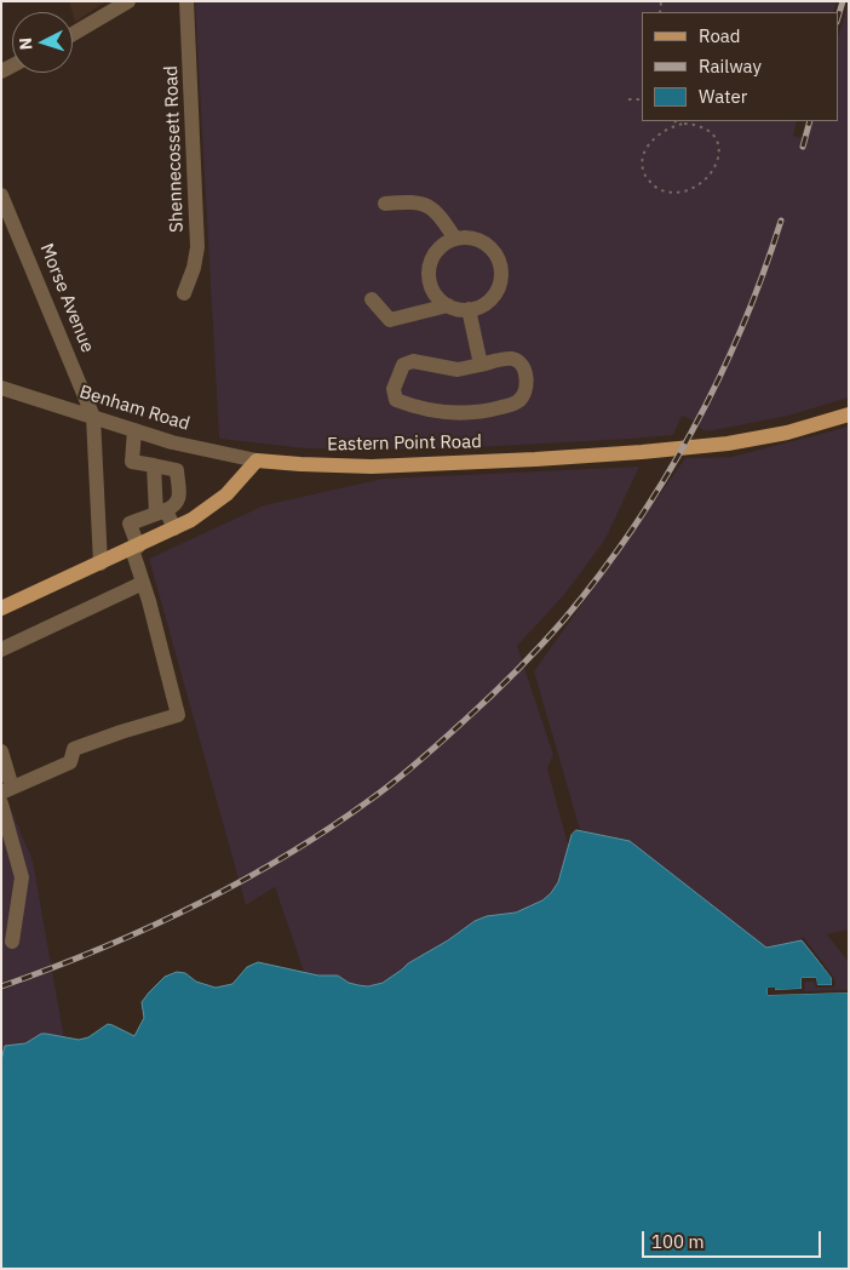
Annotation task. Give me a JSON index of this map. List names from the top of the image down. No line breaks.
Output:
{"streets":{"main road":["Eastern Point Road"],"street":["Shennecossett Road","Morse Avenue","Benham Road"]},"crossings":[["Morse Avenue","Benham Road"],["Benham Road","Eastern Point Road"]],"legend":["Road","Railway","Water"],"scale_bar":"100 m","north":"left"}
